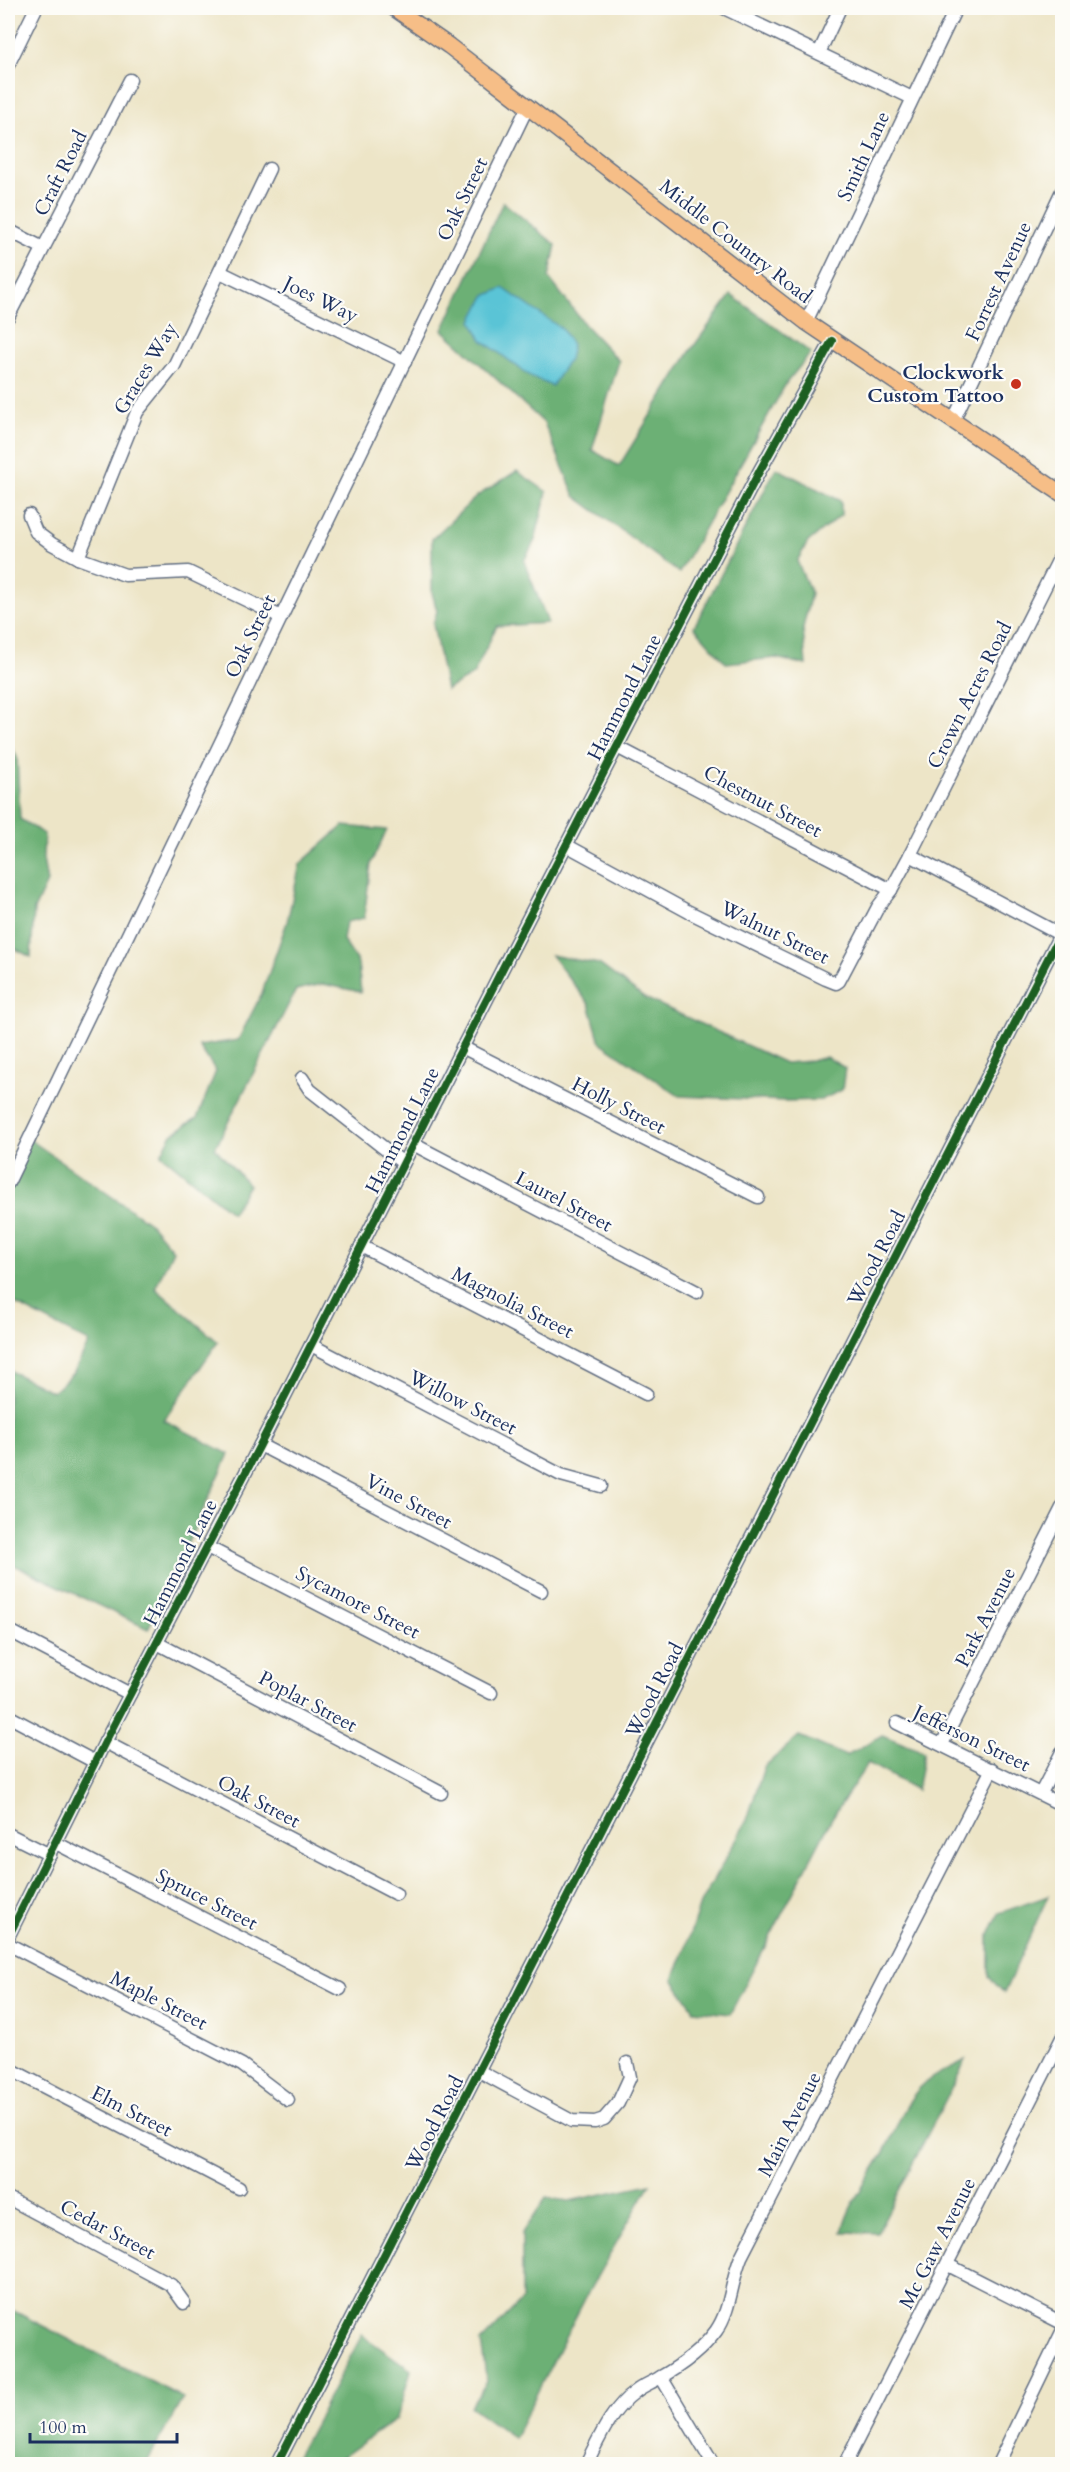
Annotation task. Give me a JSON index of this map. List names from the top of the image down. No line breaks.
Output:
{"streets":{"main road":["Middle Country Road"],"street":["Smith Lane","Craft Road","Oak Street","Forrest Avenue","Joes Way","Graces Way","Crown Acres Road","Hammond Lane","Chestnut Street","Walnut Street","Holly Street","Laurel Street","Wood Road","Magnolia Street","Willow Street","Vine Street","Sycamore Street","Park Avenue","Poplar Street","Jefferson Street","Spruce Street","Maple Street","Elm Street","Main Avenue","Cedar Street","Mc Gaw Avenue"]},"crossings":[["Smith Lane","Middle Country Road"],["Oak Street","Middle Country Road"],["Oak Street","Joes Way"],["Oak Street","Hammond Lane"],["Middle Country Road","Forrest Avenue"],["Middle Country Road","Hammond Lane"],["Joes Way","Graces Way"],["Crown Acres Road","Walnut Street"],["Hammond Lane","Chestnut Street"],["Hammond Lane","Walnut Street"],["Hammond Lane","Holly Street"],["Hammond Lane","Laurel Street"],["Hammond Lane","Magnolia Street"],["Hammond Lane","Willow Street"],["Hammond Lane","Vine Street"],["Hammond Lane","Sycamore Street"],["Hammond Lane","Poplar Street"],["Hammond Lane","Spruce Street"],["Chestnut Street","Walnut Street"],["Park Avenue","Jefferson Street"],["Jefferson Street","Main Avenue"]],"places":["Clockwork Custom Tattoo"],"scale_bar":"100 m"}
